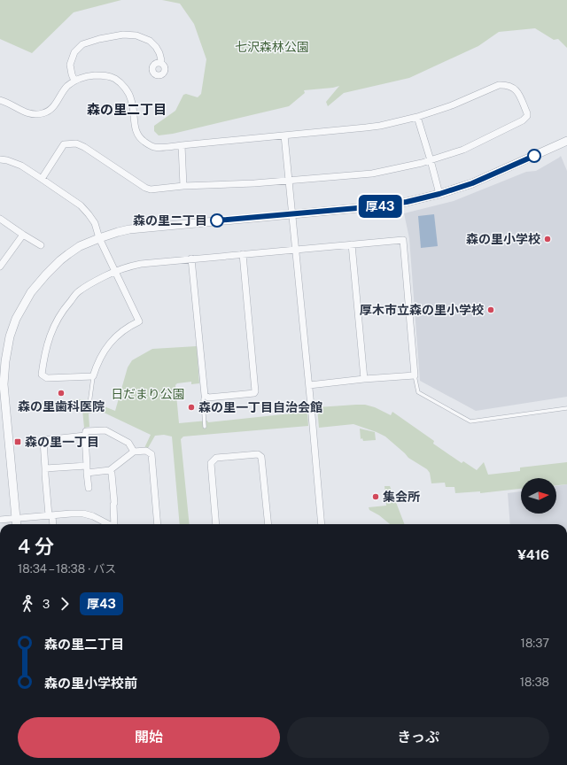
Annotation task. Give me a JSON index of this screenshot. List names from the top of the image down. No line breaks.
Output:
{"districts":["森の里二丁目"],"parks":["七沢森林公園","日だまり公園"],"places":{"other":["森の里二丁目","森の里小学校","厚木市立森の里小学校","森の里歯科医院","森の里一丁目自治会館","集会所"],"transit":["森の里一丁目"]},"lines":["bus line 厚43"],"north":"right","page":{"on_map":"厚43","heading":["4 分","18:34 – 18:38 · バス","¥416"],"legs":["3","厚43"],"list":[{"name":"森の里二丁目","value":"18:37"},{"name":"森の里小学校前","value":"18:38"}],"buttons":["開始","きっぷ"]}}
